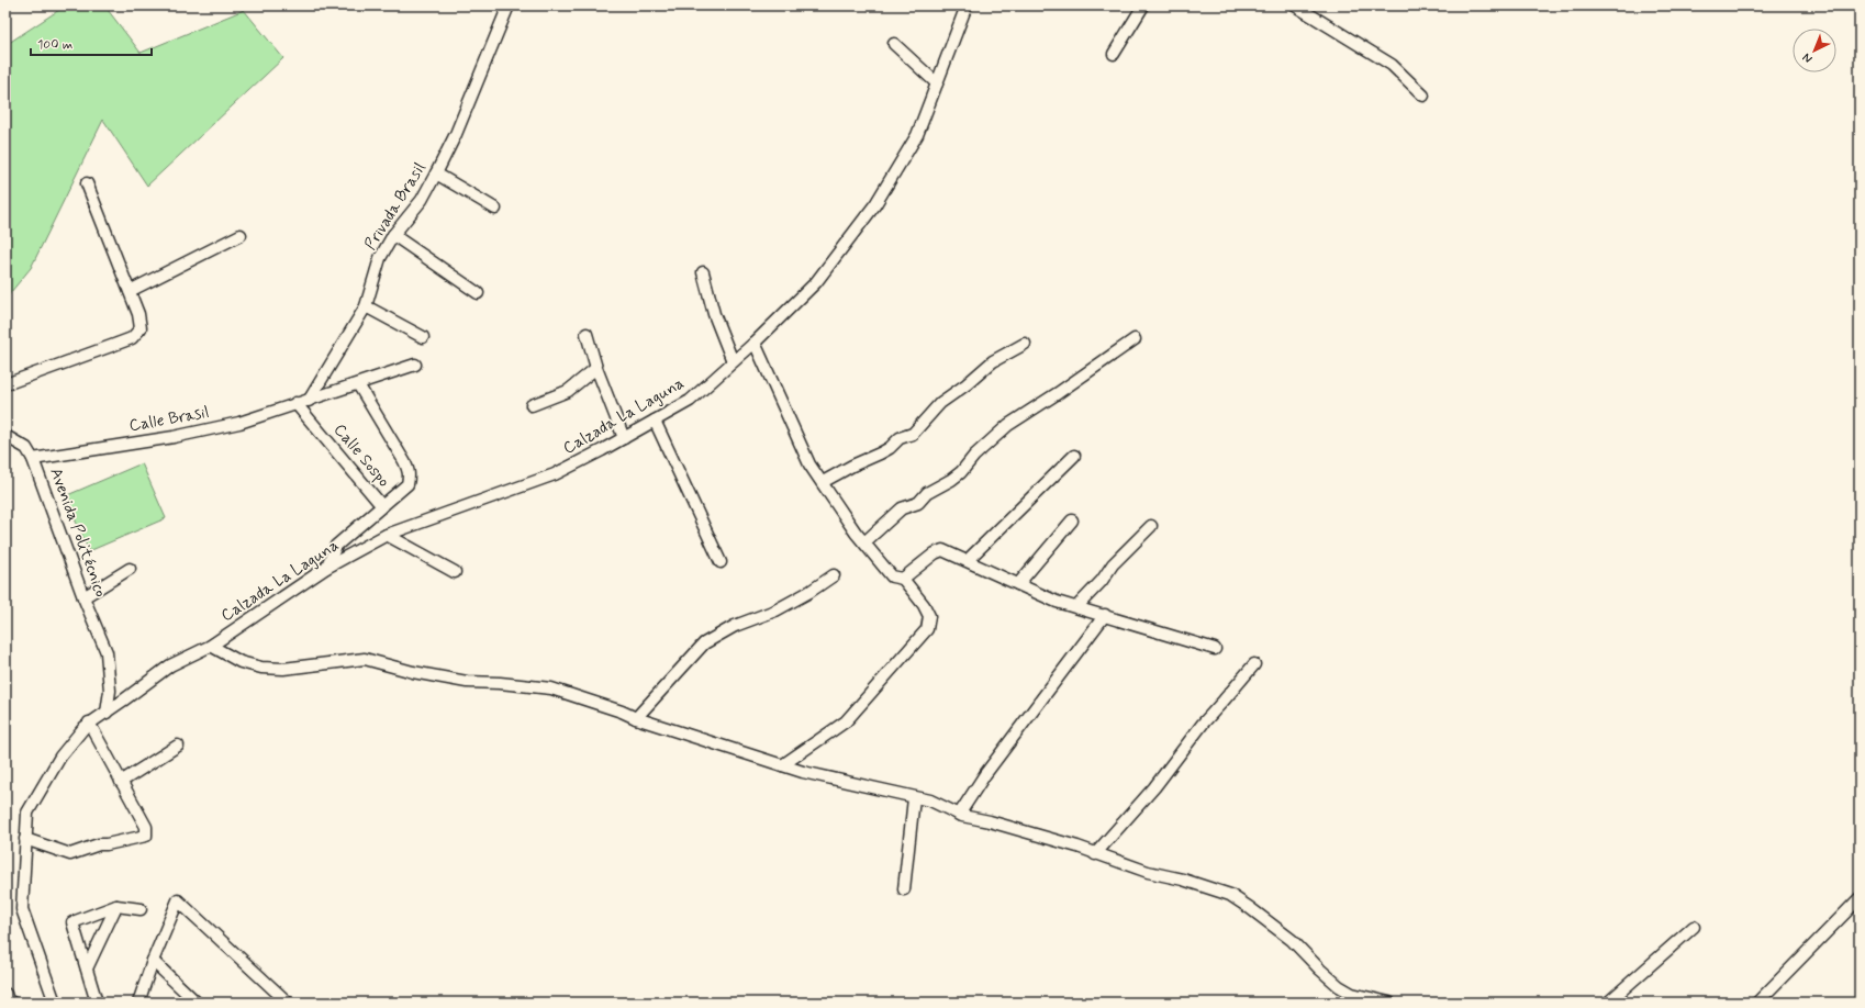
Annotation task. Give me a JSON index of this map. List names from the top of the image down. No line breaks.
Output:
{"streets":{"street":["Privada Brasil","Calzada La Laguna","Calle Brasil","Calle Sospo","Avenida Politécnico"]},"crossings":[["Privada Brasil","Calle Brasil"],["Calzada La Laguna","Calle Sospo"],["Calzada La Laguna","Avenida Politécnico"],["Calle Brasil","Calle Sospo"],["Calle Brasil","Avenida Politécnico"]],"scale_bar":"100 m","north":"bottom left"}
